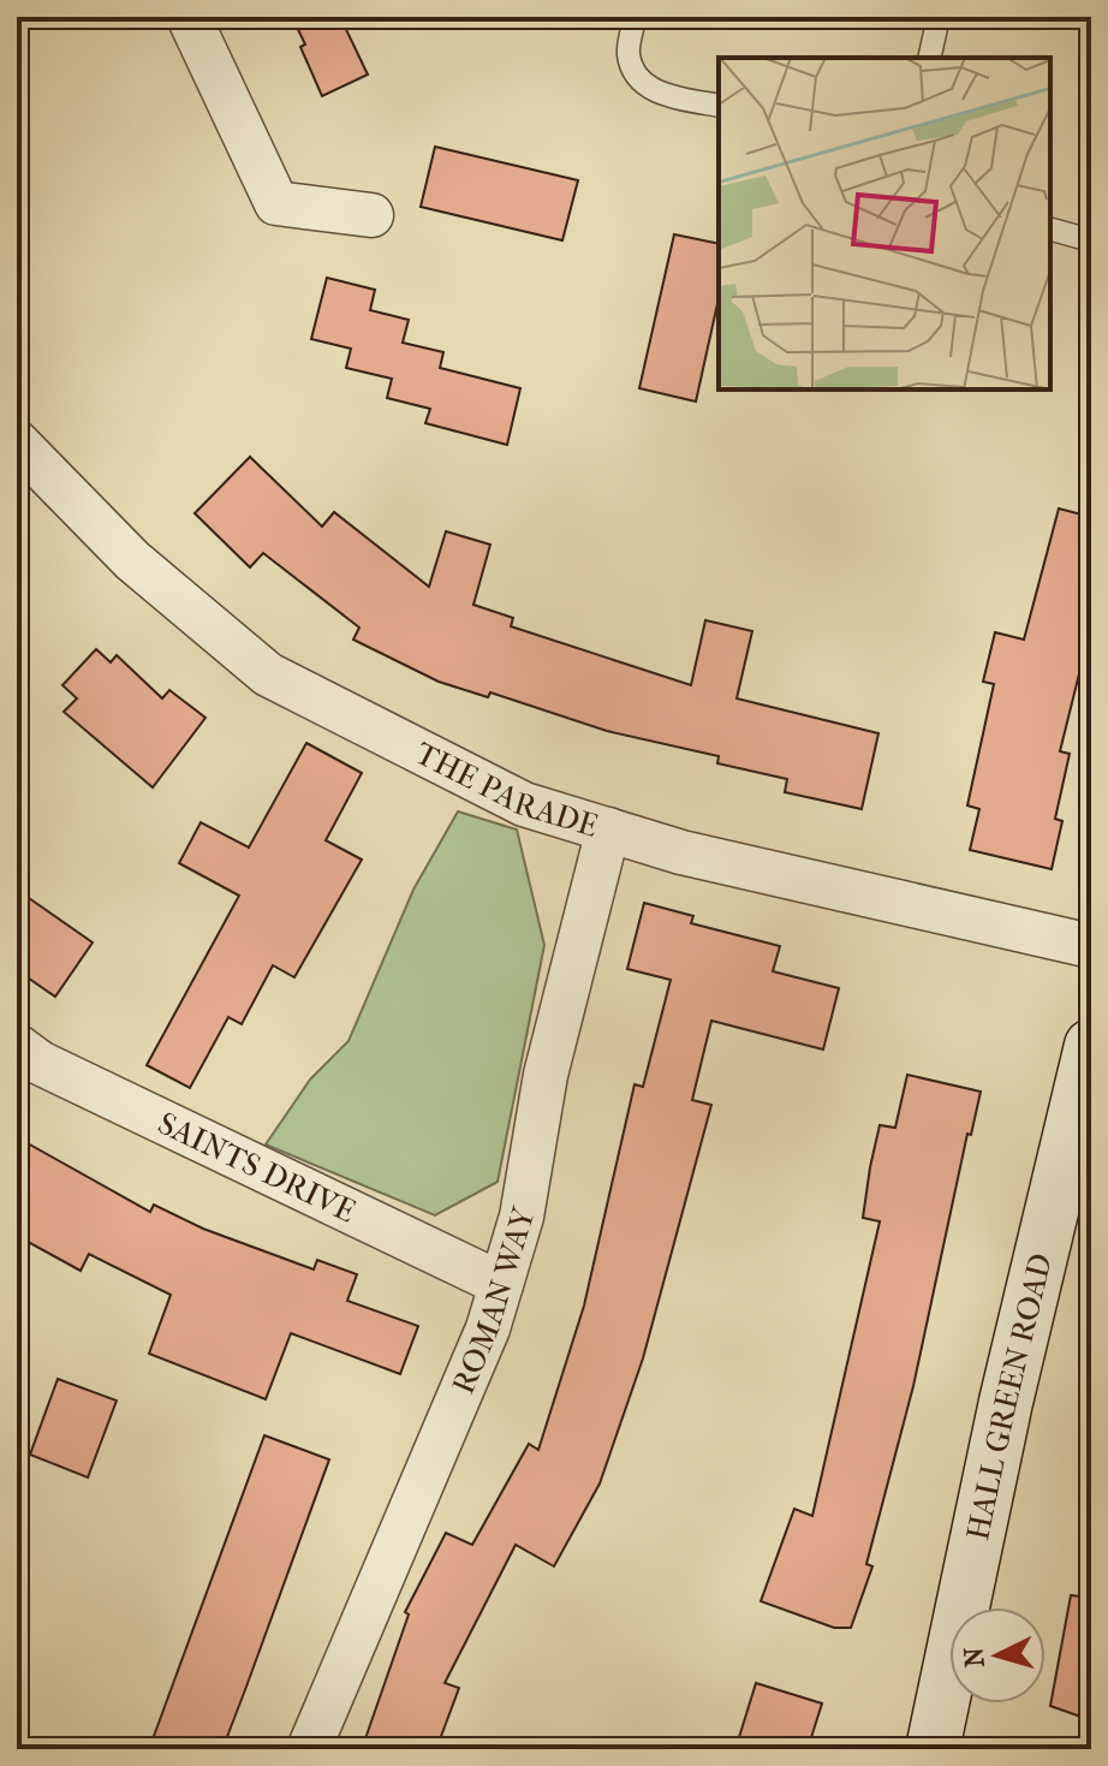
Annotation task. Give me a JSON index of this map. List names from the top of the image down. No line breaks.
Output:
{"streets":{"street":["THE PARADE","SAINTS DRIVE","ROMAN WAY","HALL GREEN ROAD"]},"crossings":[["THE PARADE","ROMAN WAY"],["SAINTS DRIVE","ROMAN WAY"]],"north":"left"}
